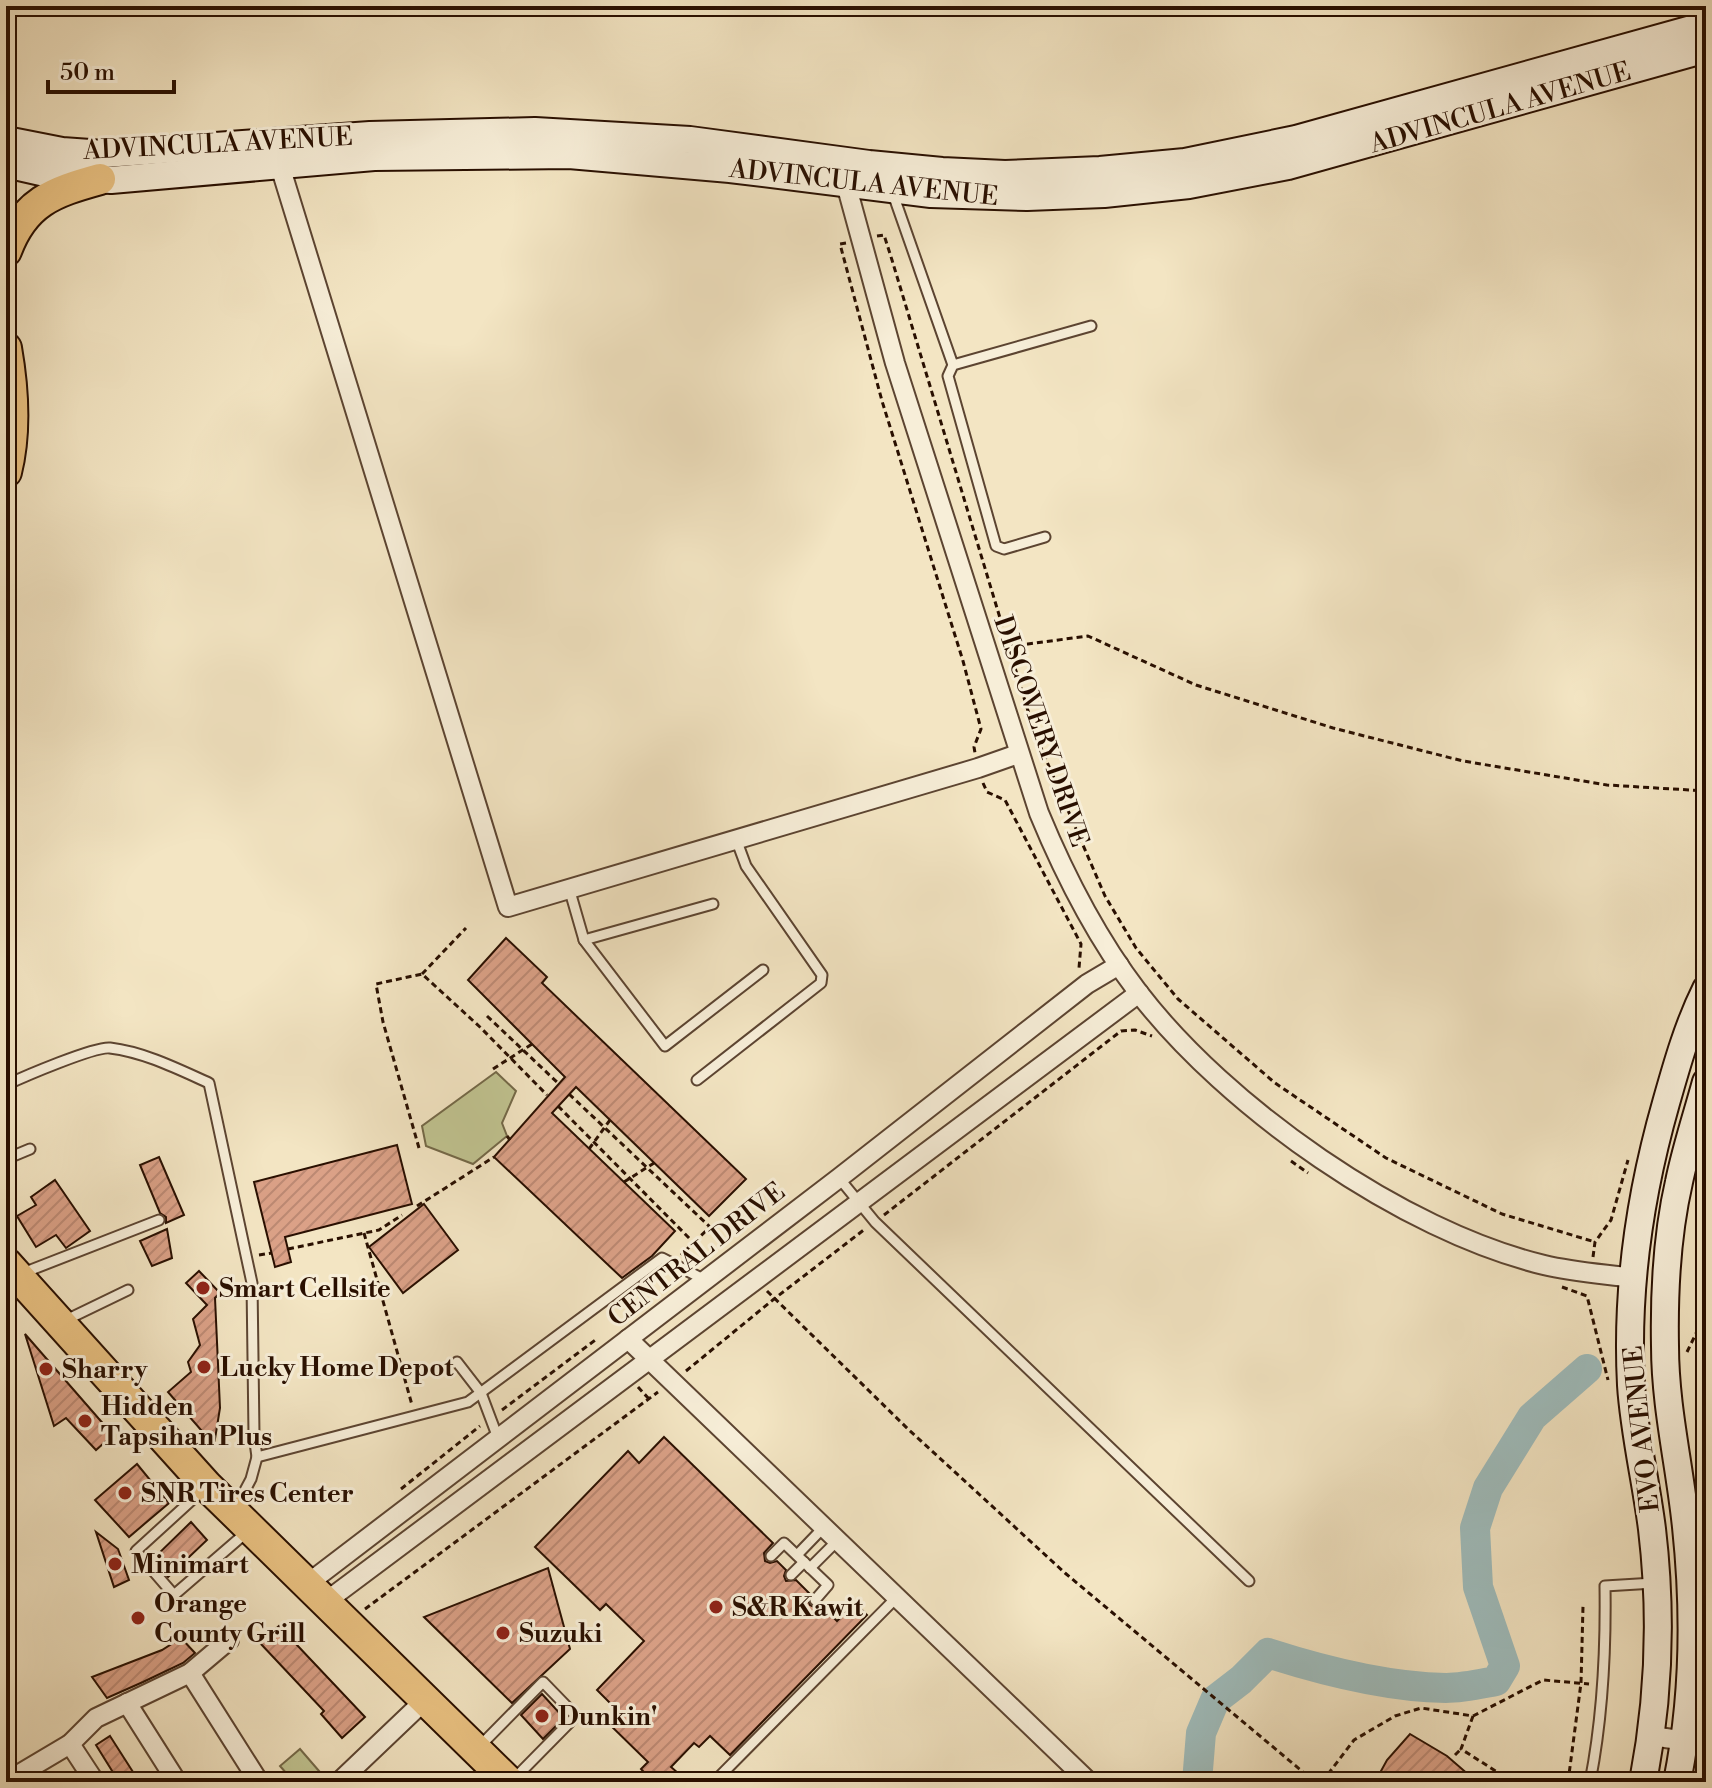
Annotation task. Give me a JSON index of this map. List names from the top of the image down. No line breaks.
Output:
{"streets":{"main road":["ADVINCULA AVENUE","EVO AVENUE"],"street":["DISCOVERY DRIVE","CENTRAL DRIVE"]},"crossings":[["ADVINCULA AVENUE","DISCOVERY DRIVE"],["DISCOVERY DRIVE","CENTRAL DRIVE"],["DISCOVERY DRIVE","EVO AVENUE"]],"places":["Smart Cellsite","Lucky Home Depot","Sharry","Hidden Tapsihan Plus","SNR Tires Center","Minimart","S&R Kawit","Orange County Grill","Suzuki","Dunkin'"],"scale_bar":"50 m"}
